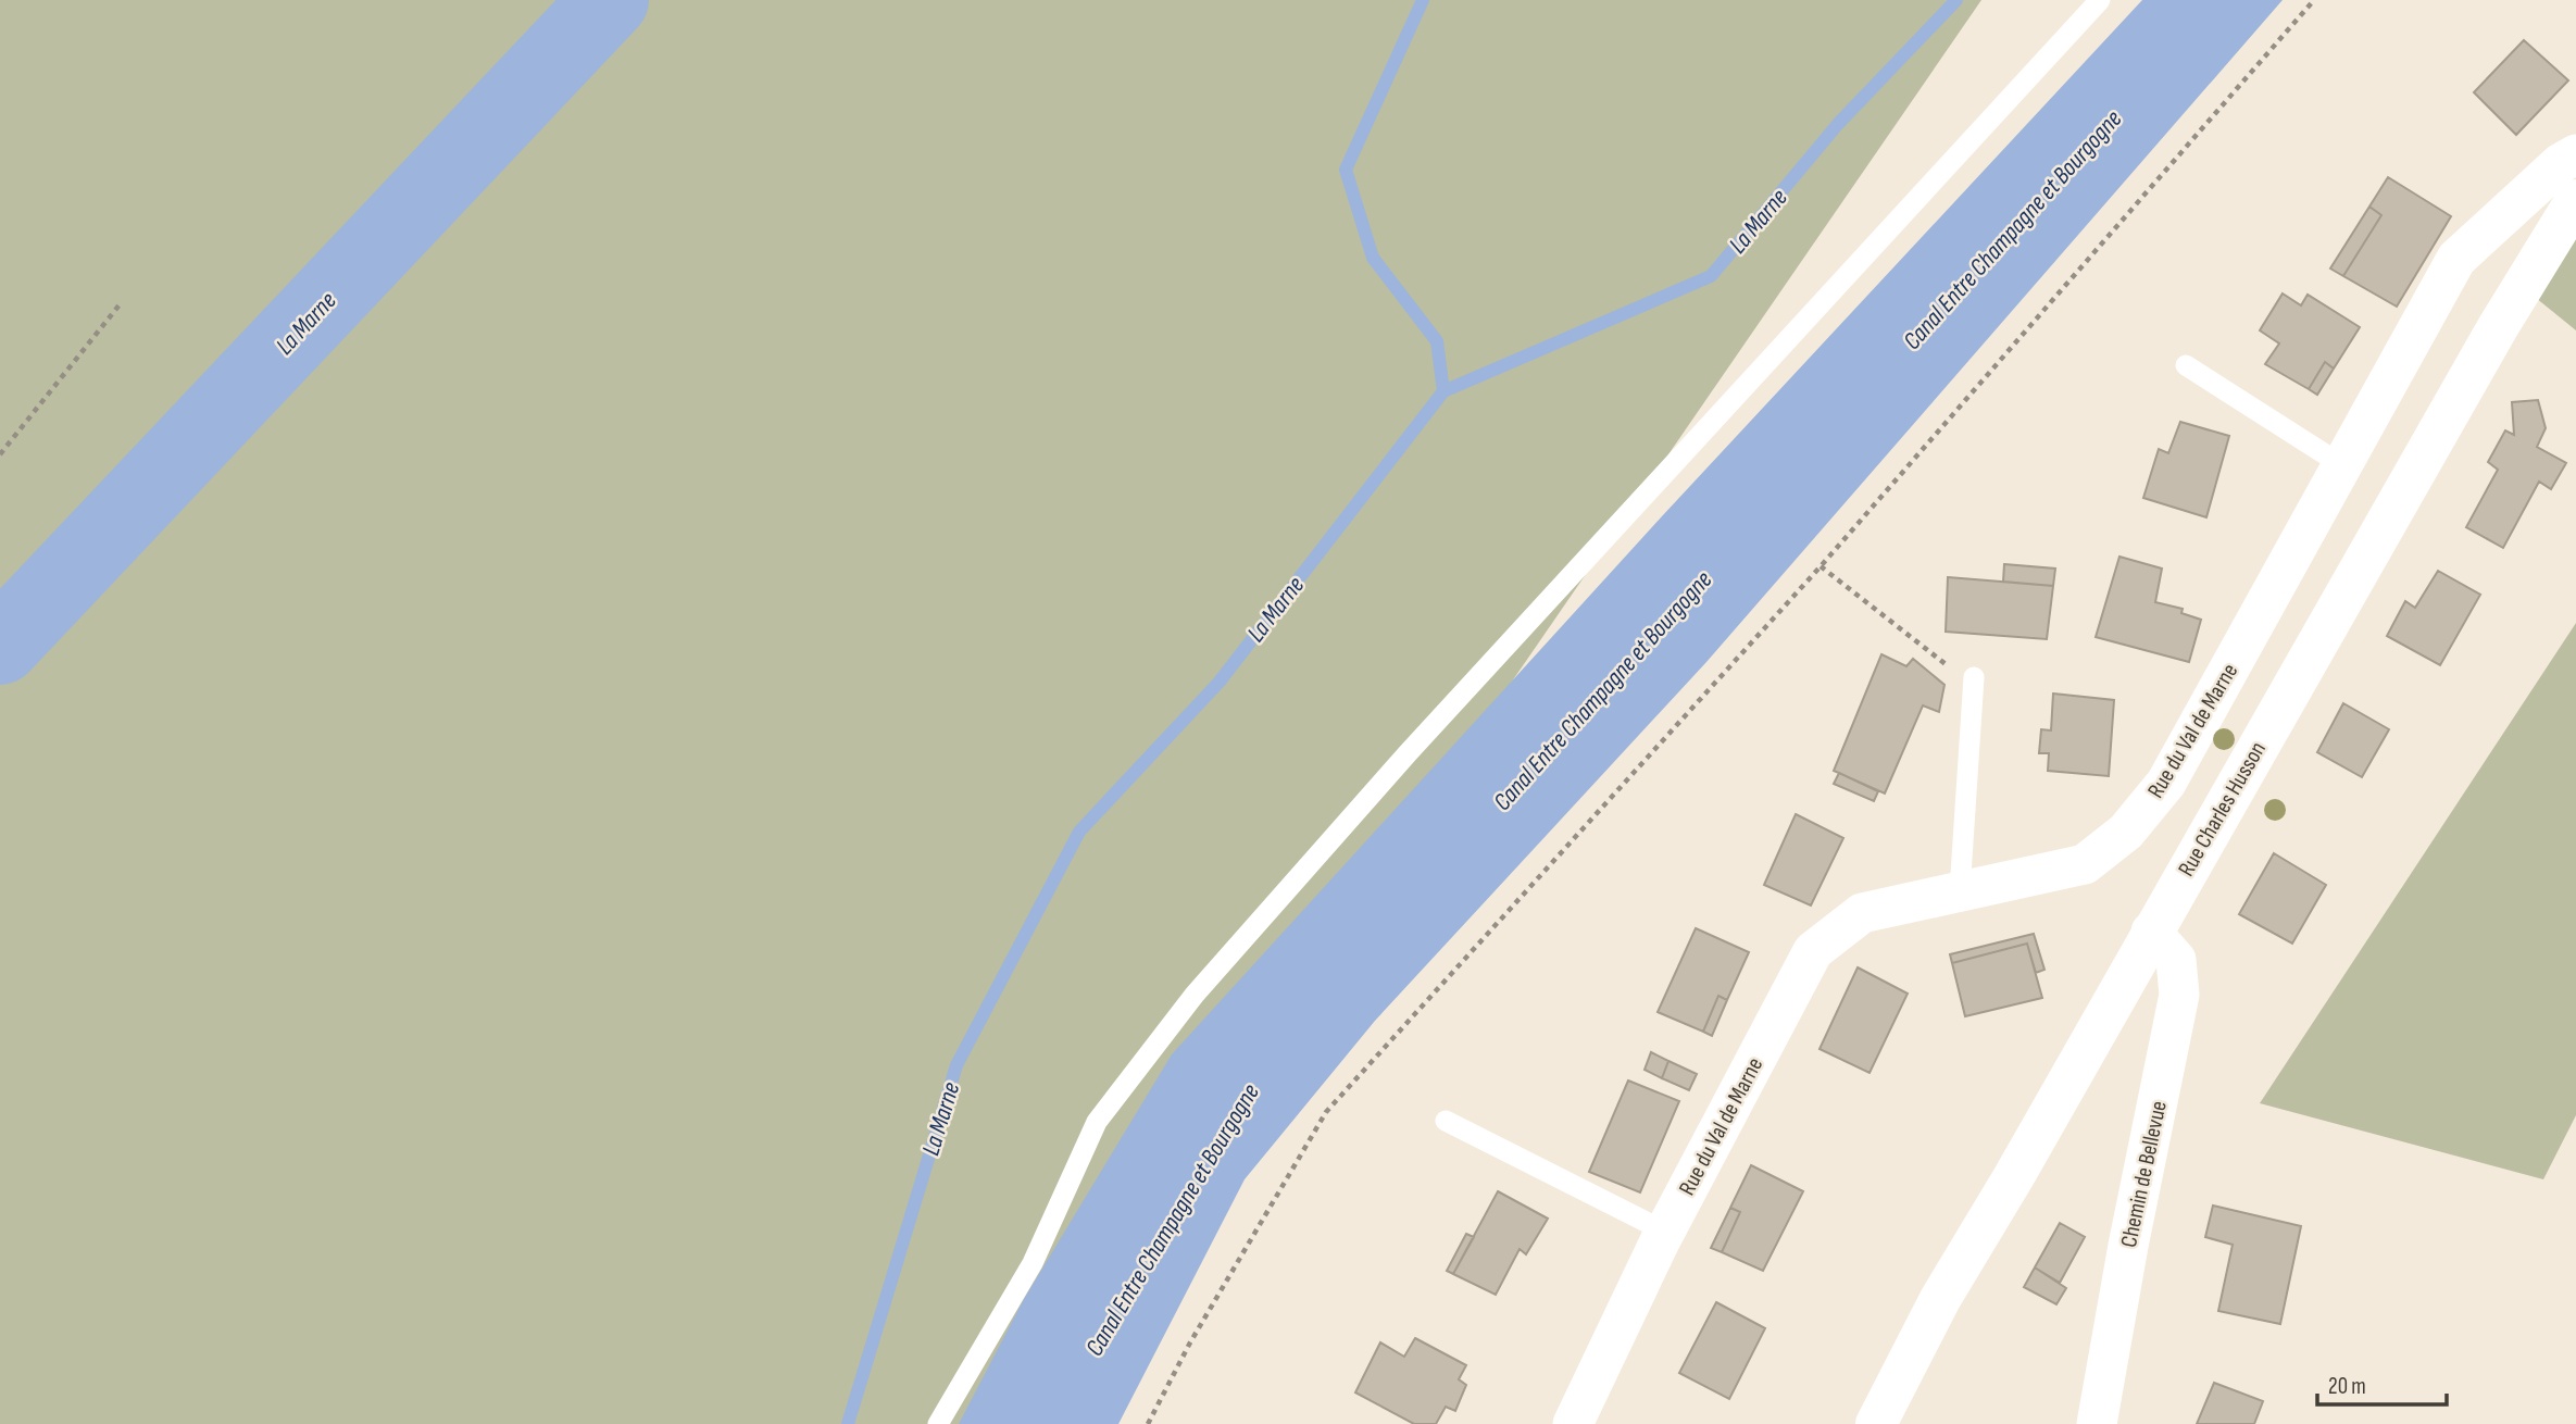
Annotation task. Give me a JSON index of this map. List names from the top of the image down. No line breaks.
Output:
{"streets":{"street":["Rue du Val de Marne","Rue Charles Husson","Chemin de Bellevue"]},"crossings":[["Rue Charles Husson","Chemin de Bellevue"]],"water":["La Marne","Canal Entre Champagne et Bourgogne"],"scale_bar":"20 m"}
